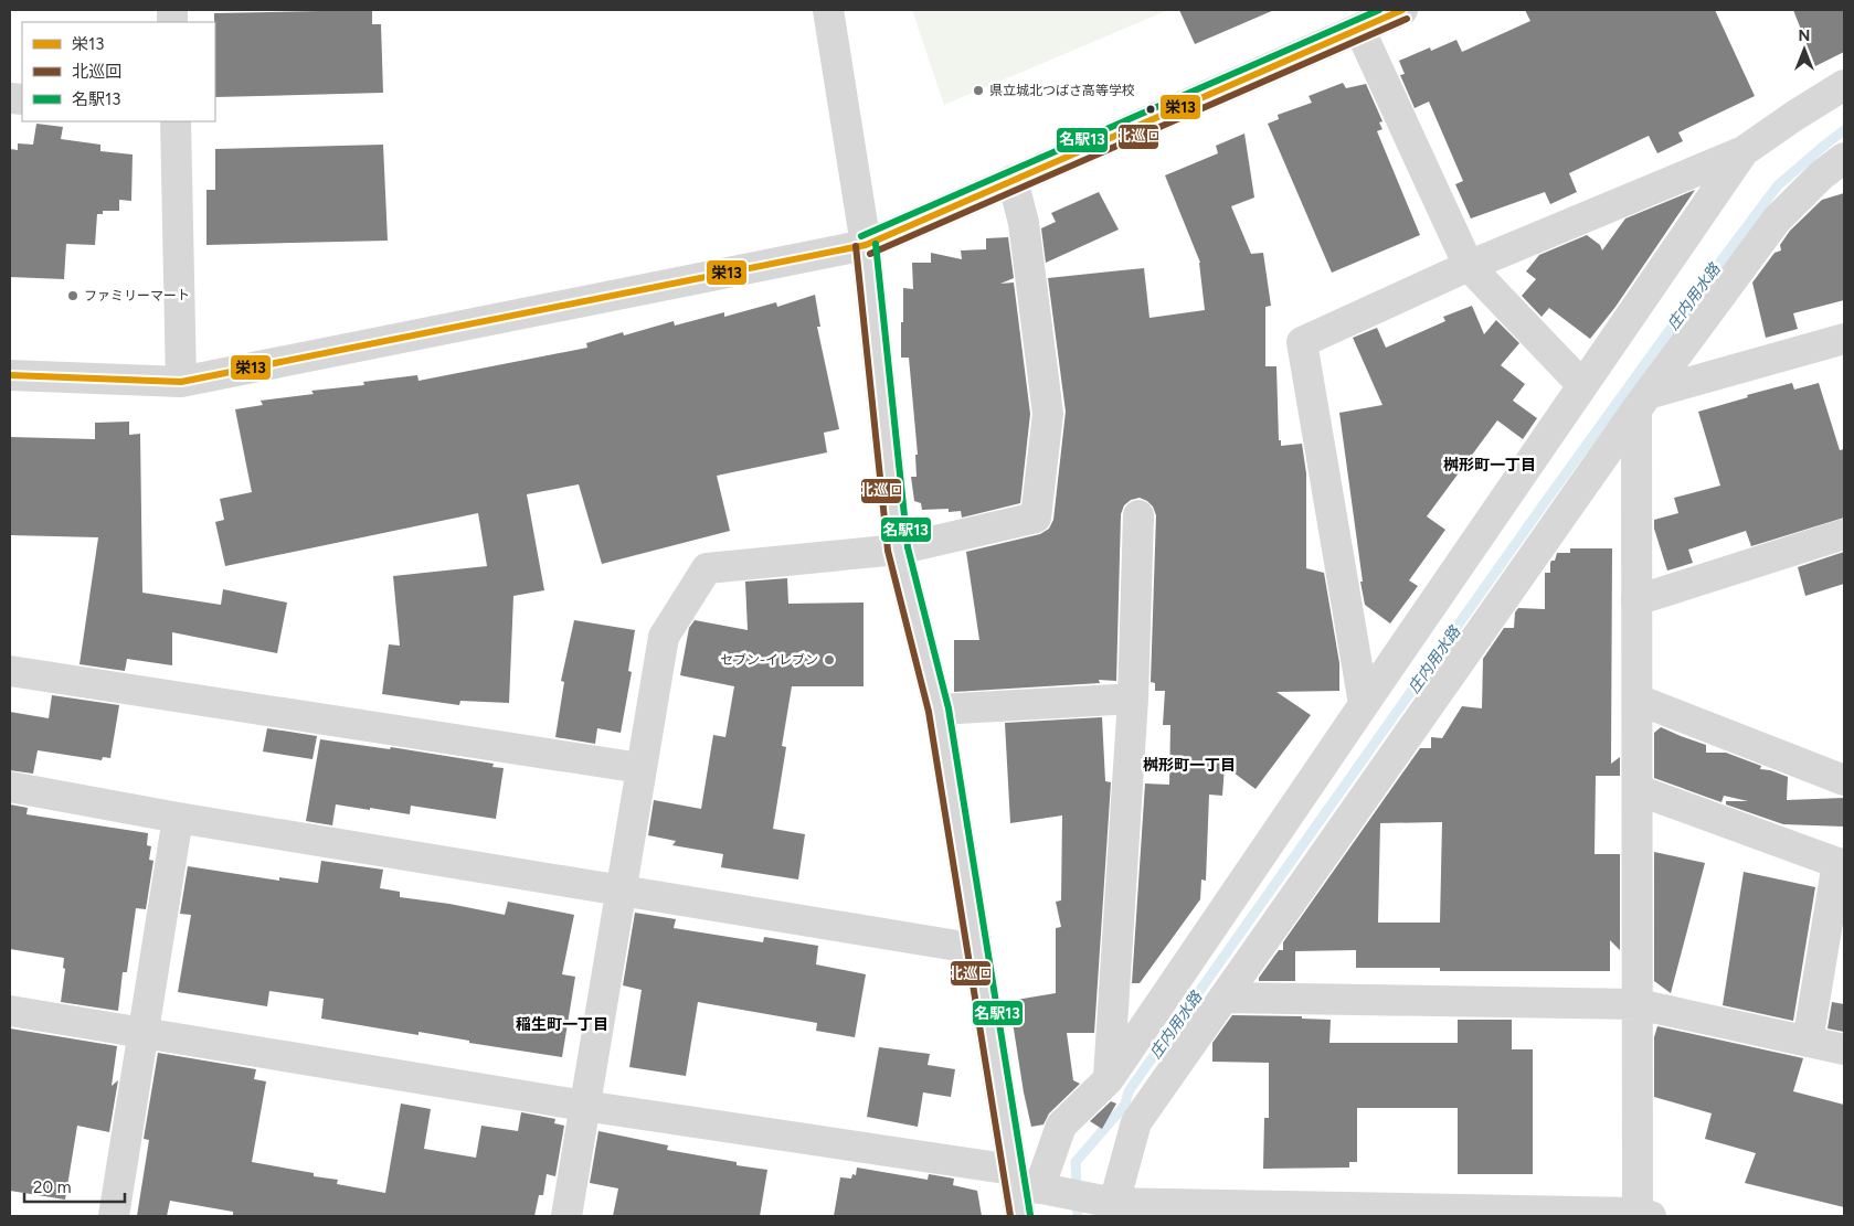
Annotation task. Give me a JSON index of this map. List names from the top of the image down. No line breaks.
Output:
{"districts":["桝形町一丁目","桝形町一丁目","稲生町一丁目"],"water":["庄内用水路"],"places":["県立城北つばさ高等学校","ファミリーマート","セブン-イレブン"],"lines":["transit line 栄13","transit line 名駅13","transit line 北巡回"],"legend":["栄13","北巡回","名駅13"],"scale_bar":"20 m","north":"top"}
